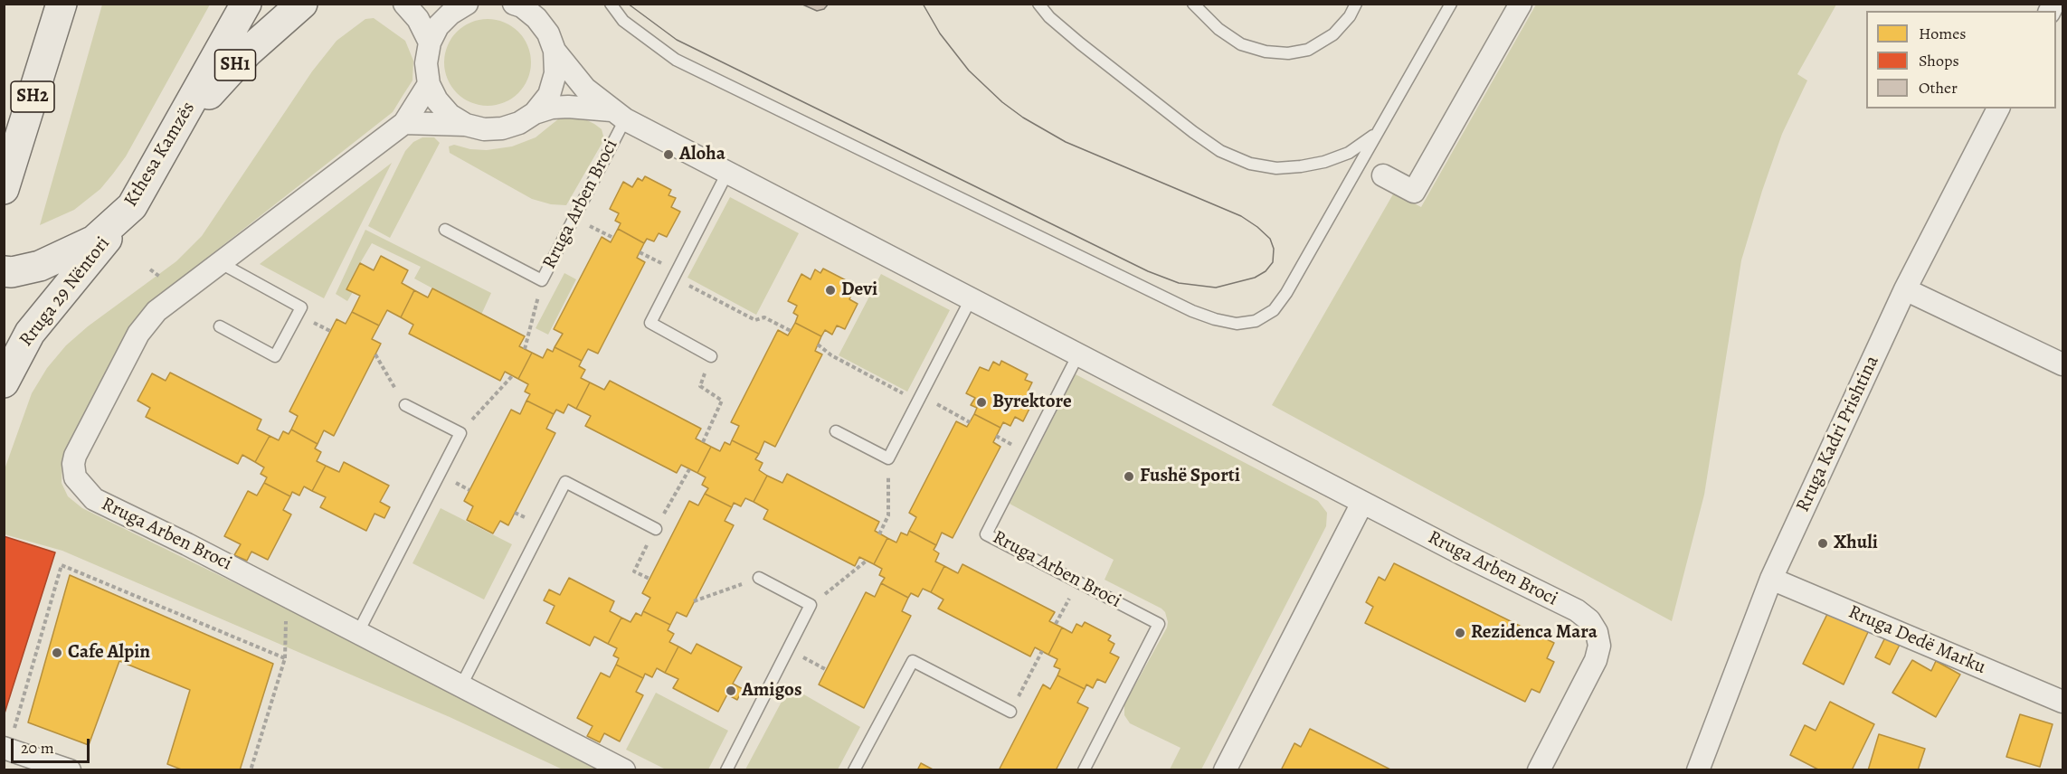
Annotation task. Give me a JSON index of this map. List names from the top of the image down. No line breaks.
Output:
{"streets":{"main road":["SH1","SH2","Kthesa Kamzës","Rruga 29 Nëntori"],"street":["Rruga Arben Broci","Rruga Kadri Prishtina","Rruga Dedë Marku"]},"crossings":[["SH1","Kthesa Kamzës"],["Kthesa Kamzës","Rruga 29 Nëntori"],["Rruga Kadri Prishtina","Rruga Dedë Marku"]],"places":["Aloha","Devi","Byrektore","Fushë Sporti","Xhuli","Rezidenca Mara","Cafe Alpin","Amigos"],"legend":["Homes","Shops","Other"],"scale_bar":"20 m"}
